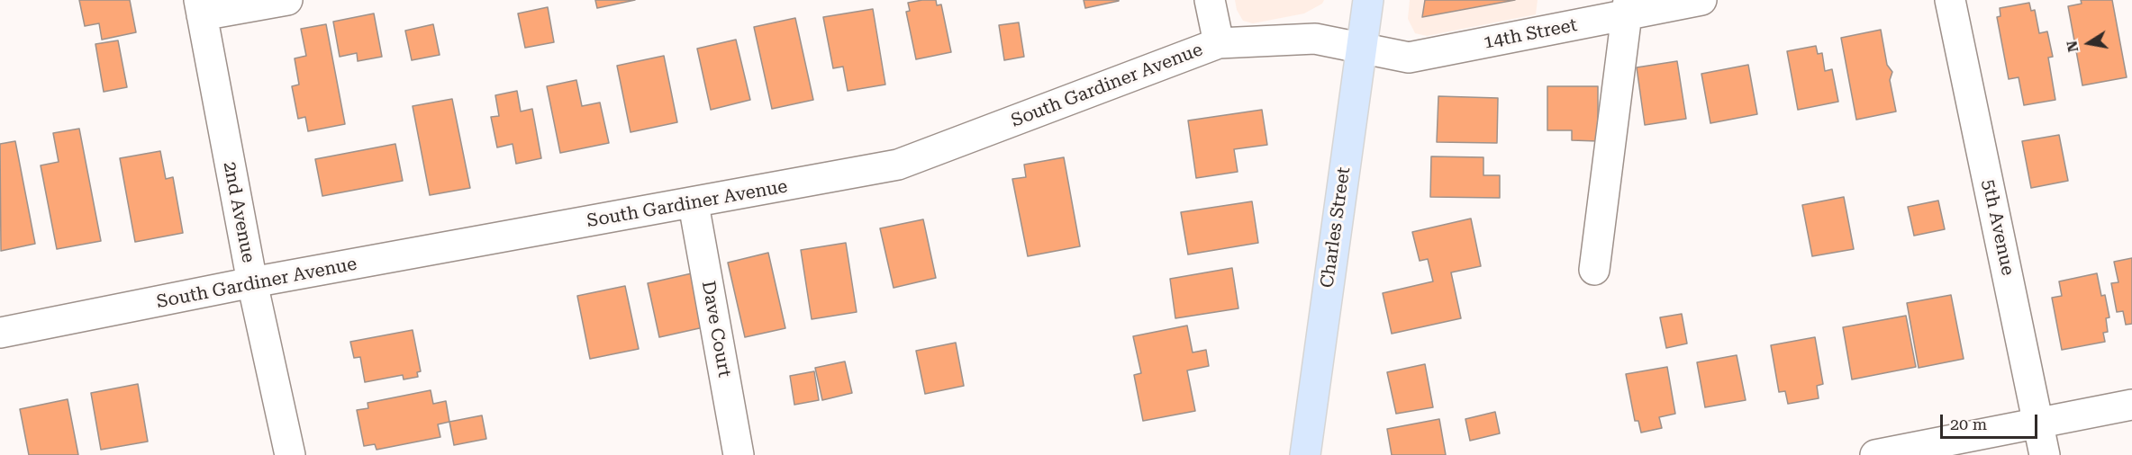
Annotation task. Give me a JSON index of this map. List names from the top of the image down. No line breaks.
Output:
{"streets":{"main road":["Charles Street"],"street":["14th Street","South Gardiner Avenue","2nd Avenue","5th Avenue","Dave Court"]},"crossings":[["14th Street","South Gardiner Avenue"],["14th Street","Charles Street"],["South Gardiner Avenue","2nd Avenue"],["South Gardiner Avenue","Charles Street"],["South Gardiner Avenue","Dave Court"]],"scale_bar":"20 m","north":"left"}
